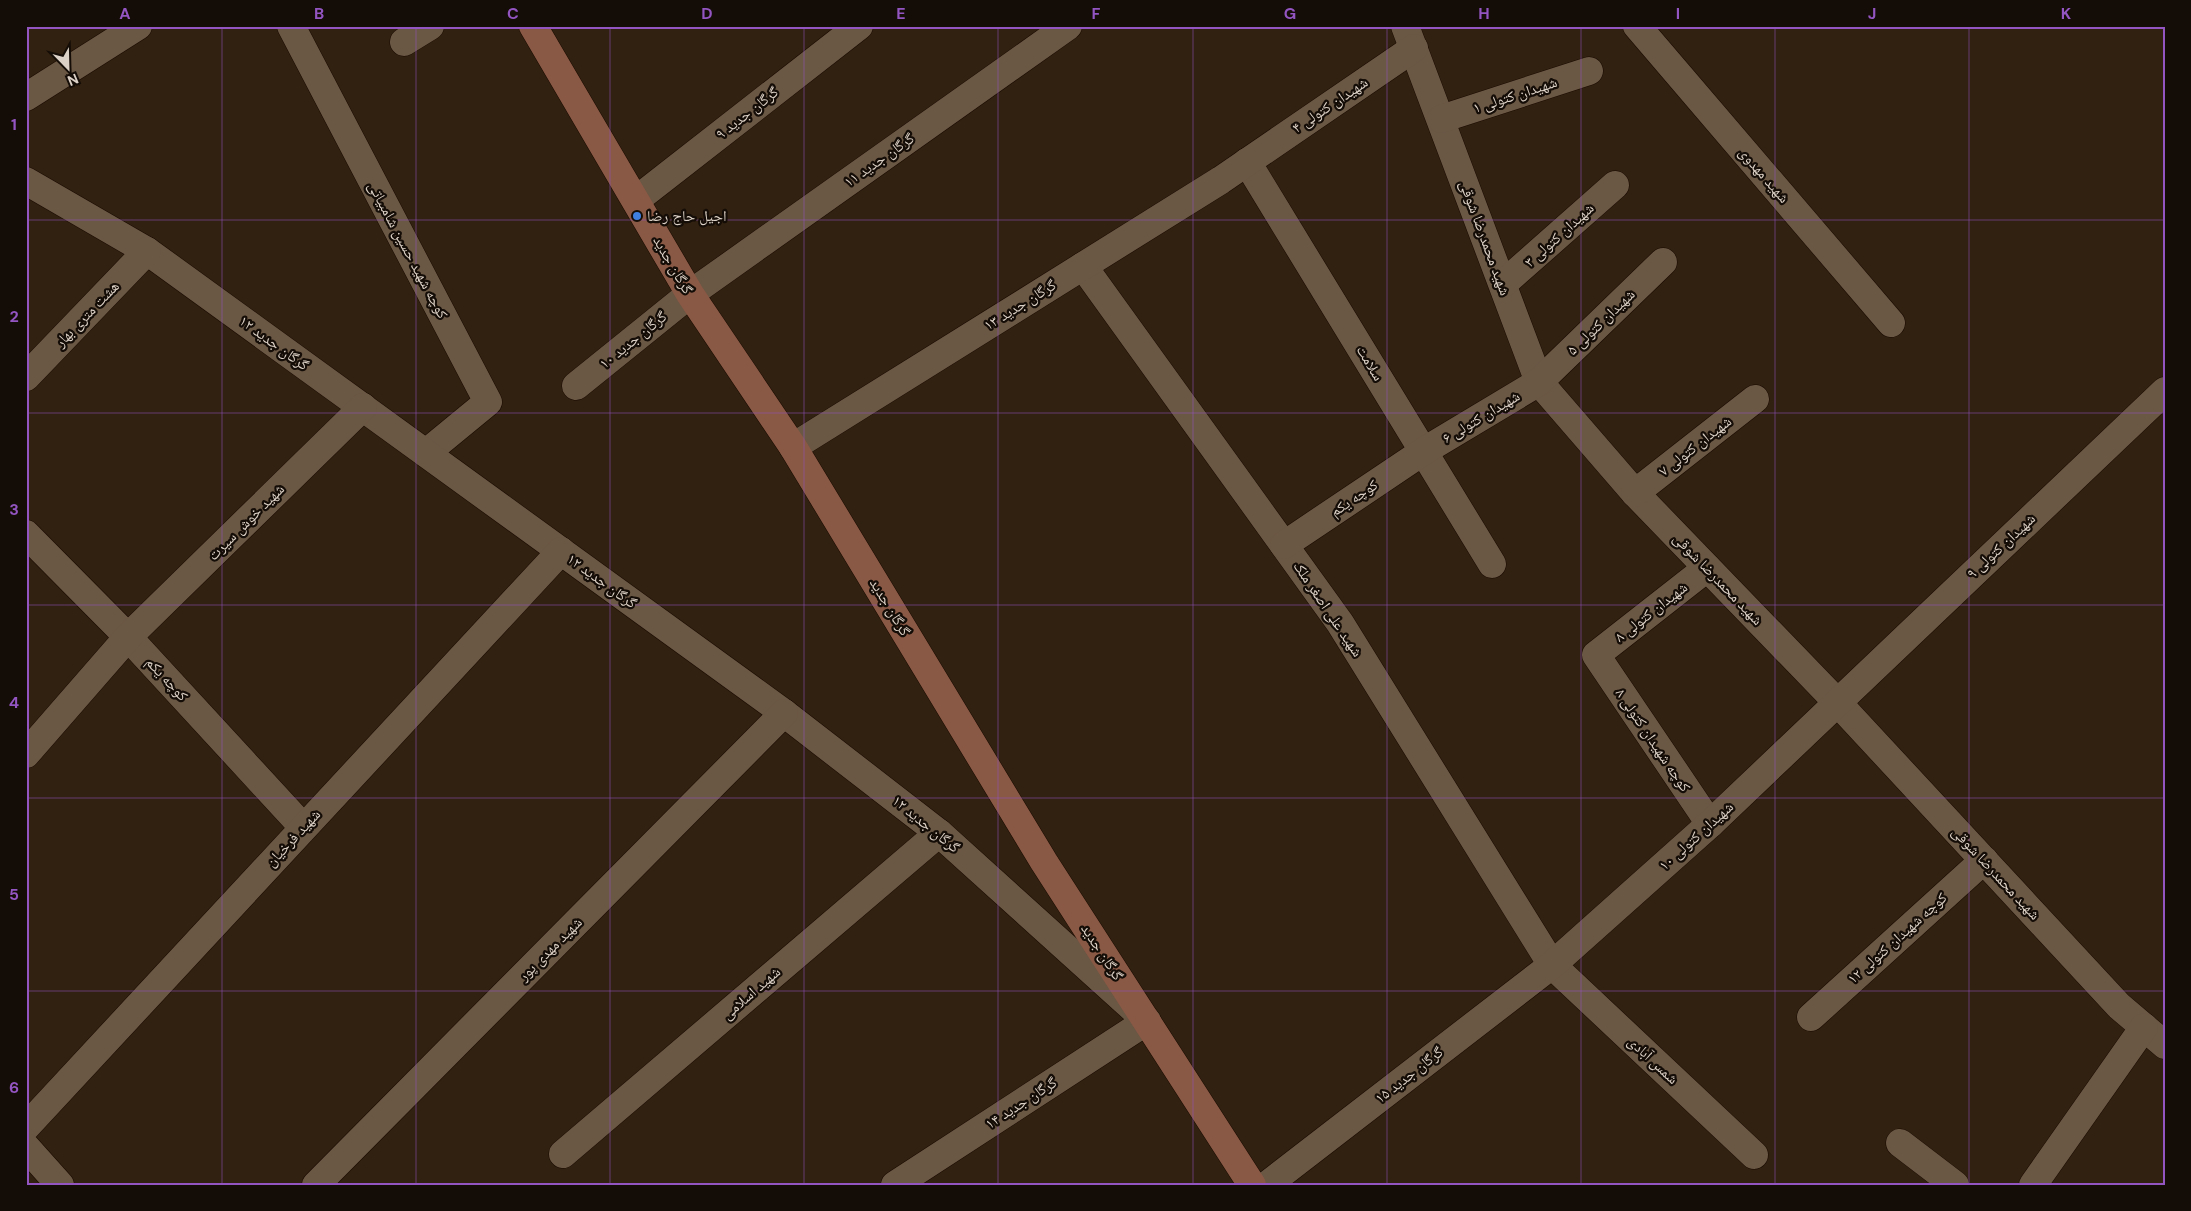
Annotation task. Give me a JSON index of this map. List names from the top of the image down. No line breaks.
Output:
{"streets":{"main road":["گرگان جدید"],"street":["۱ شهیدان کتولی","۴ شهیدان کتولی","گرگان جدید ۹","گرگان جدید ۱۱","شهید مهدوی","۳ شهیدان کتولی","شهید محمدرضا شوقی","کوچه شهید حسین شامبیاتی","گرگان جدید ۱۳","هشت متری بهار","۵ شهیدان کتولی","گرگان جدید ۱۰","گرگان جدید ۱۲","سلامت","۶ شهیدان کتولی","۷ شهیدان کتولی","کوچه یکم","شهید خوش سیرت","۹ شهیدان کتولی","شهید علی اصغر ملک","۸ شهیدان کتولی","کوچه شهیدان کتولی ۸","۱۰ شهیدان کتولی","شهید فرخیان","کوچه شهیدان کتولی ۱۲","شهید مهدی پور","شهید اسلامی","شمس آبادی","۱۵ گرگان جدید","گرگان جدید ۱۴"]},"crossings":[["۱ شهیدان کتولی","شهید محمدرضا شوقی"],["۴ شهیدان کتولی","شهید محمدرضا شوقی"],["۴ شهیدان کتولی","گرگان جدید ۱۳"],["۴ شهیدان کتولی","سلامت"],["گرگان جدید ۹","گرگان جدید"],["گرگان جدید ۱۱","گرگان جدید"],["گرگان جدید ۱۱","گرگان جدید ۱۰"],["۳ شهیدان کتولی","شهید محمدرضا شوقی"],["شهید محمدرضا شوقی","۵ شهیدان کتولی"],["شهید محمدرضا شوقی","۶ شهیدان کتولی"],["شهید محمدرضا شوقی","۷ شهیدان کتولی"],["شهید محمدرضا شوقی","۹ شهیدان کتولی"],["شهید محمدرضا شوقی","۸ شهیدان کتولی"],["شهید محمدرضا شوقی","۱۰ شهیدان کتولی"],["شهید محمدرضا شوقی","کوچه شهیدان کتولی ۱۲"],["کوچه شهید حسین شامبیاتی","گرگان جدید ۱۲"],["گرگان جدید","گرگان جدید ۱۳"],["گرگان جدید","گرگان جدید ۱۰"],["گرگان جدید","گرگان جدید ۱۲"],["گرگان جدید","گرگان جدید ۱۴"],["گرگان جدید ۱۳","سلامت"],["گرگان جدید ۱۳","شهید علی اصغر ملک"],["هشت متری بهار","گرگان جدید ۱۲"],["۵ شهیدان کتولی","۶ شهیدان کتولی"],["گرگان جدید ۱۲","شهید خوش سیرت"],["گرگان جدید ۱۲","شهید فرخیان"],["گرگان جدید ۱۲","شهید مهدی پور"],["گرگان جدید ۱۲","شهید اسلامی"],["گرگان جدید ۱۲","گرگان جدید ۱۴"],["سلامت","۶ شهیدان کتولی"],["سلامت","کوچه یکم"],["۶ شهیدان کتولی","کوچه یکم"],["کوچه یکم","شهید خوش سیرت"],["کوچه یکم","شهید علی اصغر ملک"],["کوچه یکم","شهید فرخیان"],["۹ شهیدان کتولی","۱۰ شهیدان کتولی"],["شهید علی اصغر ملک","۱۰ شهیدان کتولی"],["شهید علی اصغر ملک","شمس آبادی"],["شهید علی اصغر ملک","۱۵ گرگان جدید"],["۸ شهیدان کتولی","کوچه شهیدان کتولی ۸"],["کوچه شهیدان کتولی ۸","۱۰ شهیدان کتولی"],["۱۰ شهیدان کتولی","شمس آبادی"],["۱۰ شهیدان کتولی","۱۵ گرگان جدید"],["شمس آبادی","۱۵ گرگان جدید"]],"places":["اجیل حاج رضا"],"north":"bottom right","grid":{"columns":["A","B","C","D","E","F","G","H","I","J","K"],"rows":["1","2","3","4","5","6"]}}
